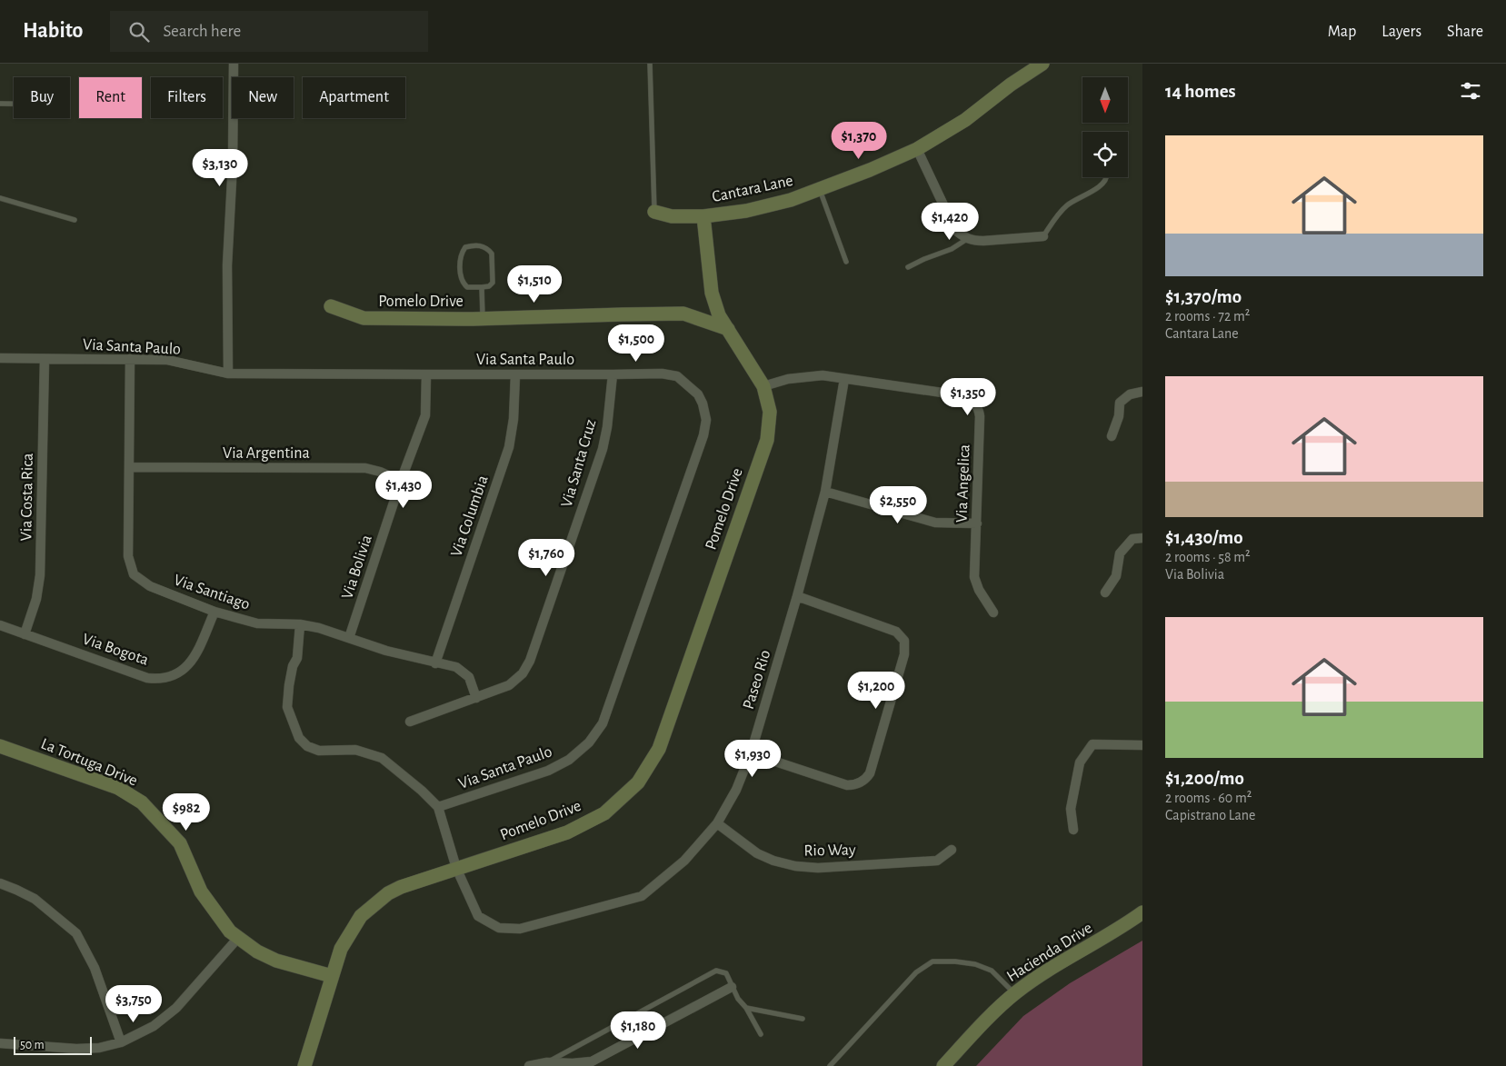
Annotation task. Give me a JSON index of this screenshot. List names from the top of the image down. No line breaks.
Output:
{"streets":{"street":["Cantara Lane","Pomelo Drive","Via Santa Paulo","Via Argentina","Via Santa Cruz","Via Angelica","Via Costa Rica","Via Columbia","Via Bolivia","Via Santiago","Via Bogota","Paseo Rio","La Tortuga Drive","Rio Way","Hacienda Drive"]},"crossings":[["Pomelo Drive","Via Angelica"],["Pomelo Drive","Paseo Rio"],["Pomelo Drive","La Tortuga Drive"],["Via Santa Paulo","Via Santa Cruz"],["Via Santa Paulo","Via Costa Rica"],["Via Santa Paulo","Via Columbia"],["Via Santa Paulo","Via Bolivia"],["Via Santa Paulo","Via Santiago"],["Via Santa Paulo","Paseo Rio"],["Via Argentina","Via Bolivia"],["Via Argentina","Via Santiago"],["Via Santa Cruz","Via Santiago"],["Via Angelica","Paseo Rio"],["Via Costa Rica","Via Bogota"],["Via Columbia","Via Santiago"],["Via Bolivia","Via Santiago"],["Via Santiago","Via Bogota"],["Paseo Rio","Rio Way"]],"scale_bar":"50 m","north":"bottom","page":{"header":"Habito","search":"Search here","nav":["Map","Layers","Share"],"heading":"14 homes","chip":["Buy","Rent","Filters","New","Apartment"],"list":[{"name":"$1,370/mo","note":"2 rooms · 72 m² · Cantara Lane"},{"name":"$1,430/mo","note":"2 rooms · 58 m² · Via Bolivia"},{"name":"$1,200/mo","note":"2 rooms · 60 m² · Capistrano Lane"}],"price":["$1,370","$3,130","$1,420","$1,510","$1,500","$1,350","$1,430","$2,550","$1,760","$1,200","$1,930","$982","$3,750","$1,180"],"scale":"50 m"}}
